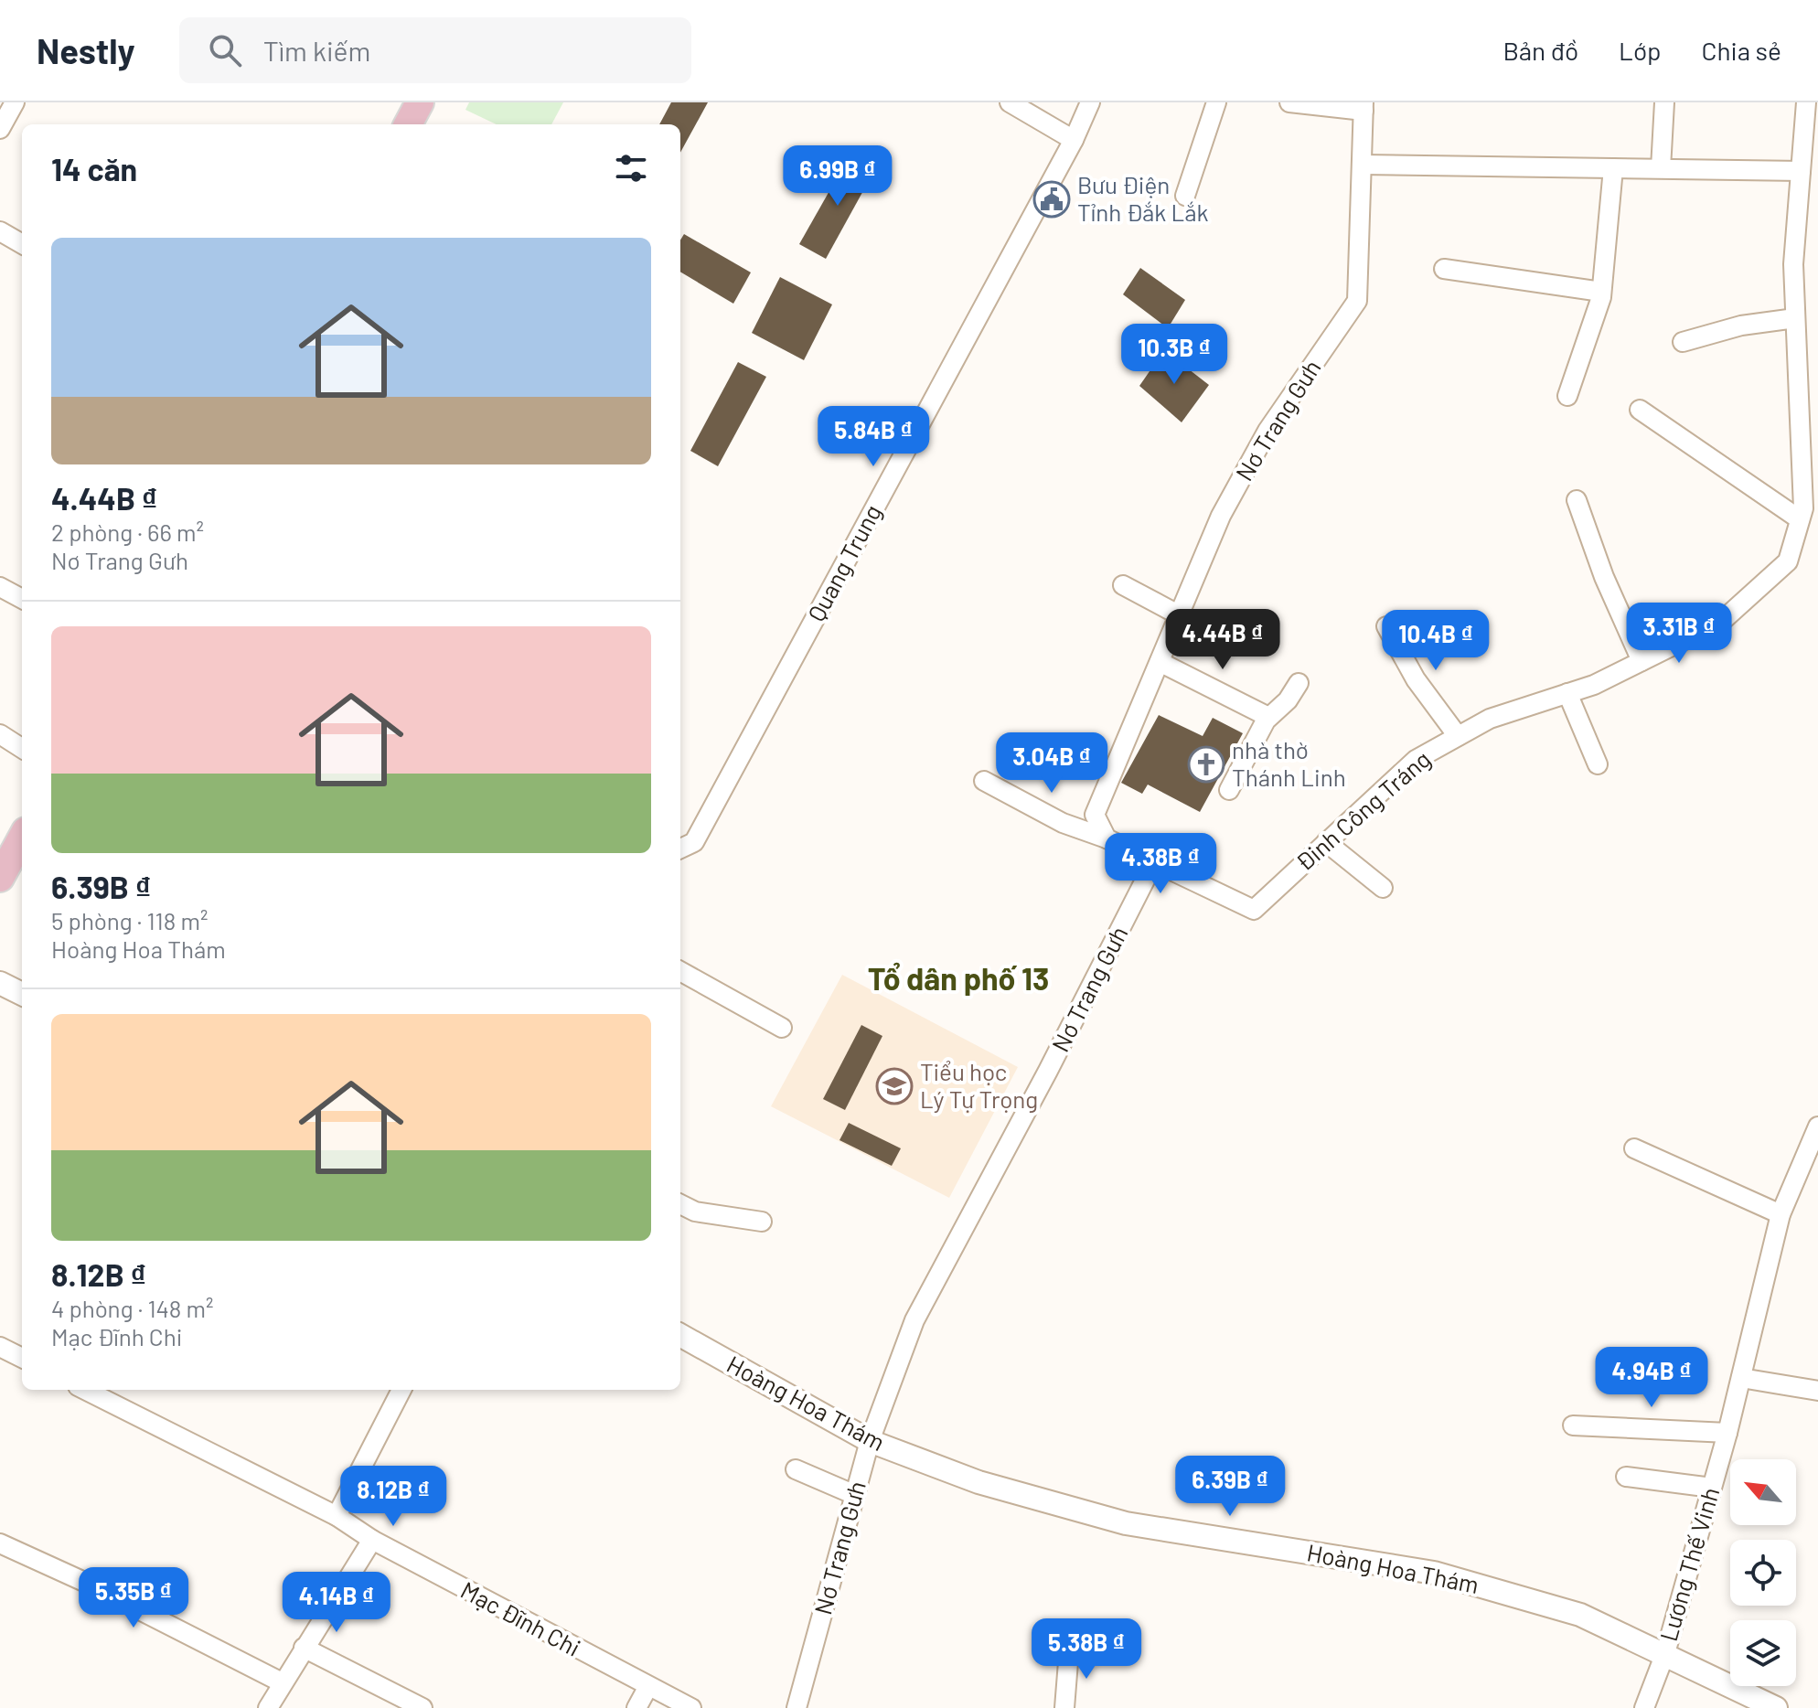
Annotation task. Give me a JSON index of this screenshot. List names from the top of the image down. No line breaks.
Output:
{"streets":{"street":["Nơ Trang Gưh","Quang Trung","Đinh Công Tráng","Hoàng Hoa Thám","Lương Thế Vinh","Mạc Đĩnh Chi"]},"crossings":[["Nơ Trang Gưh","Đinh Công Tráng"],["Nơ Trang Gưh","Hoàng Hoa Thám"],["Hoàng Hoa Thám","Lương Thế Vinh"]],"districts":["Tổ dân phố 13"],"places":{"public building":["Bưu Điện Tỉnh Đắk Lắk"],"church":["nhà thờ Thánh Linh"],"school or university":["Tiểu học Lý Tự Trọng"]},"north":"top left","page":{"header":"Nestly","search":"Tìm kiếm","nav":["Bản đồ","Lớp","Chia sẻ"],"heading":"14 căn","price":["6.99B ₫","10.3B ₫","5.84B ₫","3.31B ₫","4.44B ₫","10.4B ₫","3.04B ₫","4.38B ₫","4.94B ₫","6.39B ₫","8.12B ₫","5.35B ₫","4.14B ₫","5.38B ₫"],"list":[{"name":"4.44B ₫","note":"2 phòng · 66 m² · Nơ Trang Gưh"},{"name":"6.39B ₫","note":"5 phòng · 118 m² · Hoàng Hoa Thám"},{"name":"8.12B ₫","note":"4 phòng · 148 m² · Mạc Đĩnh Chi"}]}}
